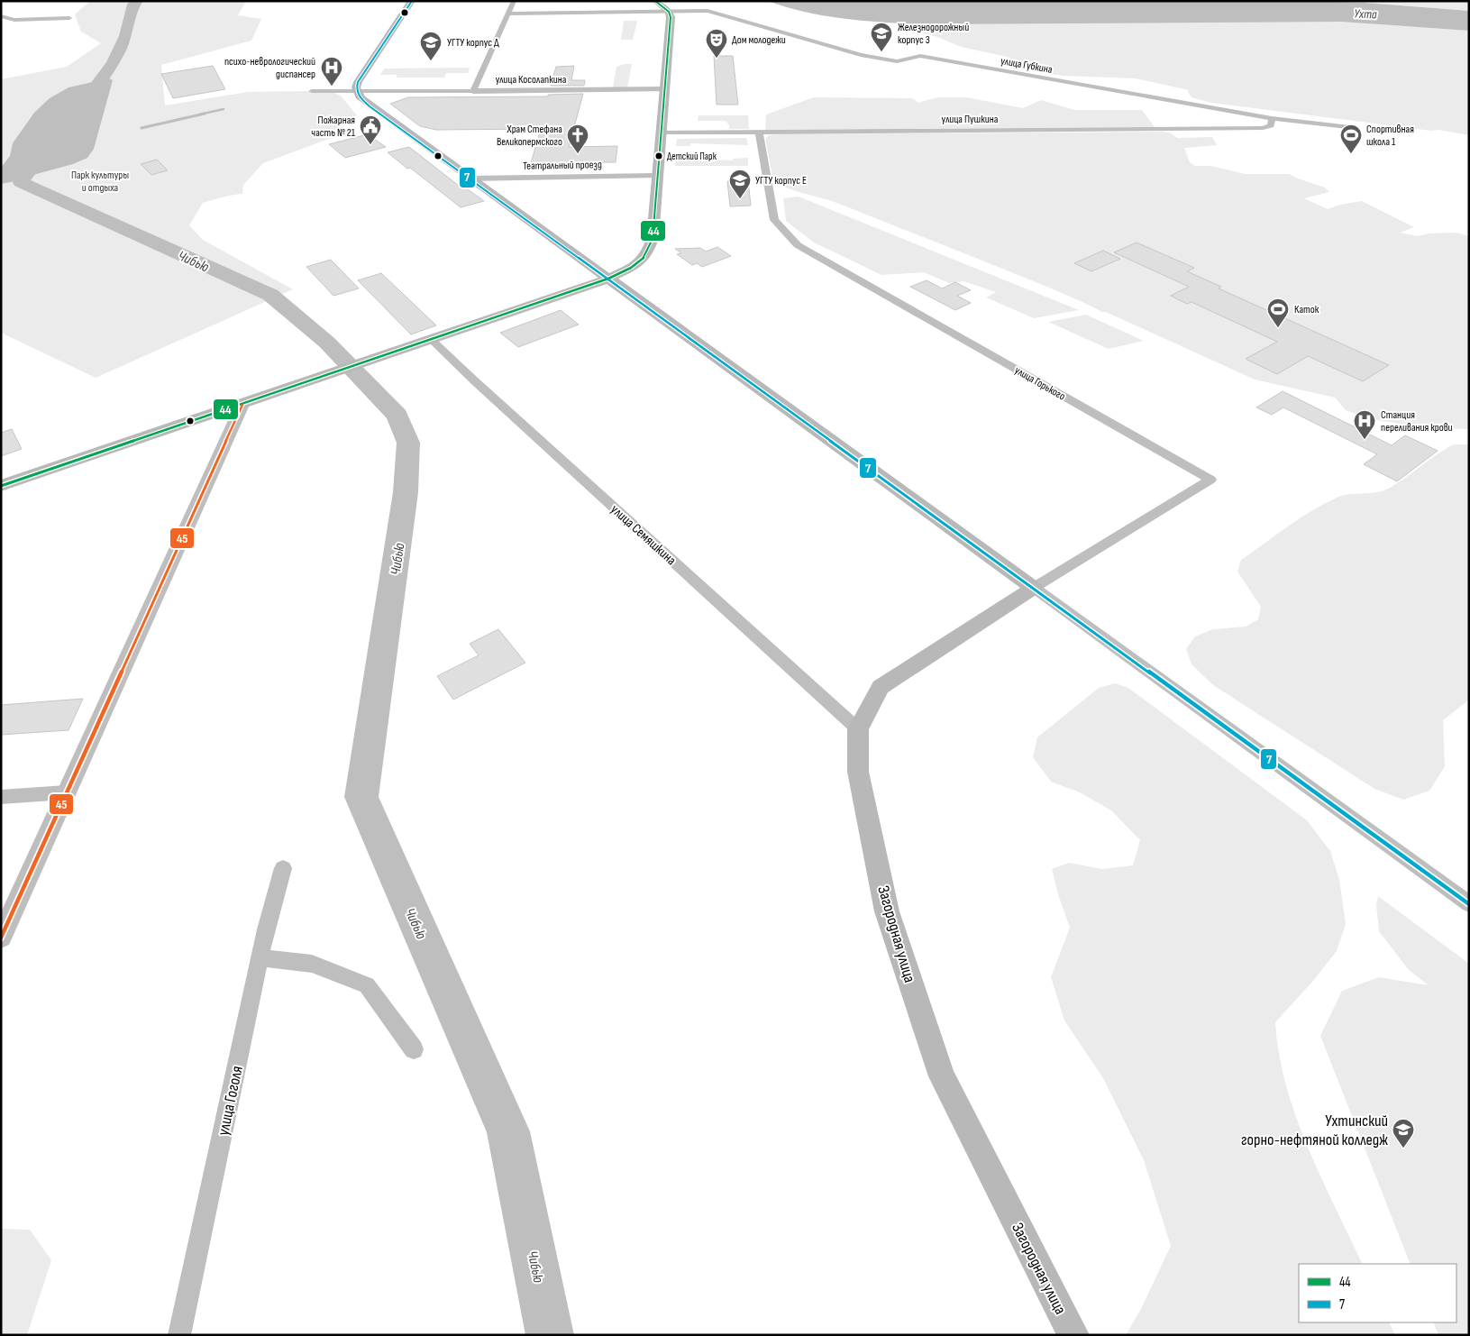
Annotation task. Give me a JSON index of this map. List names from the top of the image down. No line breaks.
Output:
{"streets":{"main road":["Загородная улица"],"street":["улица Губкина","улица Косолапкина","улица Пушкина","Театральный проезд","улица Горького","улица Семяшкина","улица Гоголя"]},"crossings":[["улица Губкина","улица Пушкина"],["улица Пушкина","улица Горького"],["улица Горького","Загородная улица"],["улица Семяшкина","Загородная улица"]],"water":["Ухта","Чибью"],"parks":["Парк культуры и отдыха"],"places":{"school or university":["Железнодорожный корпус 3","УГТУ корпус Д","УГТУ корпус Е","Ухтинский горно-нефтяной колледж"],"theatre":["Дом молодежи"],"hospital":["психо-неврологический диспансер","Станция переливания крови"],"public building":["Пожарная часть № 21"],"church":["Храм Стефана Великопермского"],"sports":["Спортивная школа 1","Каток"],"other":["Детский Парк"]},"lines":["transit line 44","transit line 7","transit line 45"],"legend":["44","7"]}
